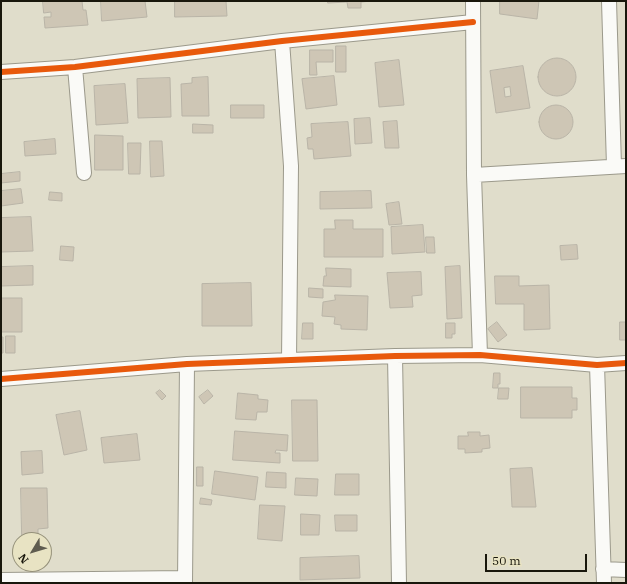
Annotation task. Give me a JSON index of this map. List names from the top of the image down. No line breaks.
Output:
{"scale_bar":"50 m","north":"bottom left"}
